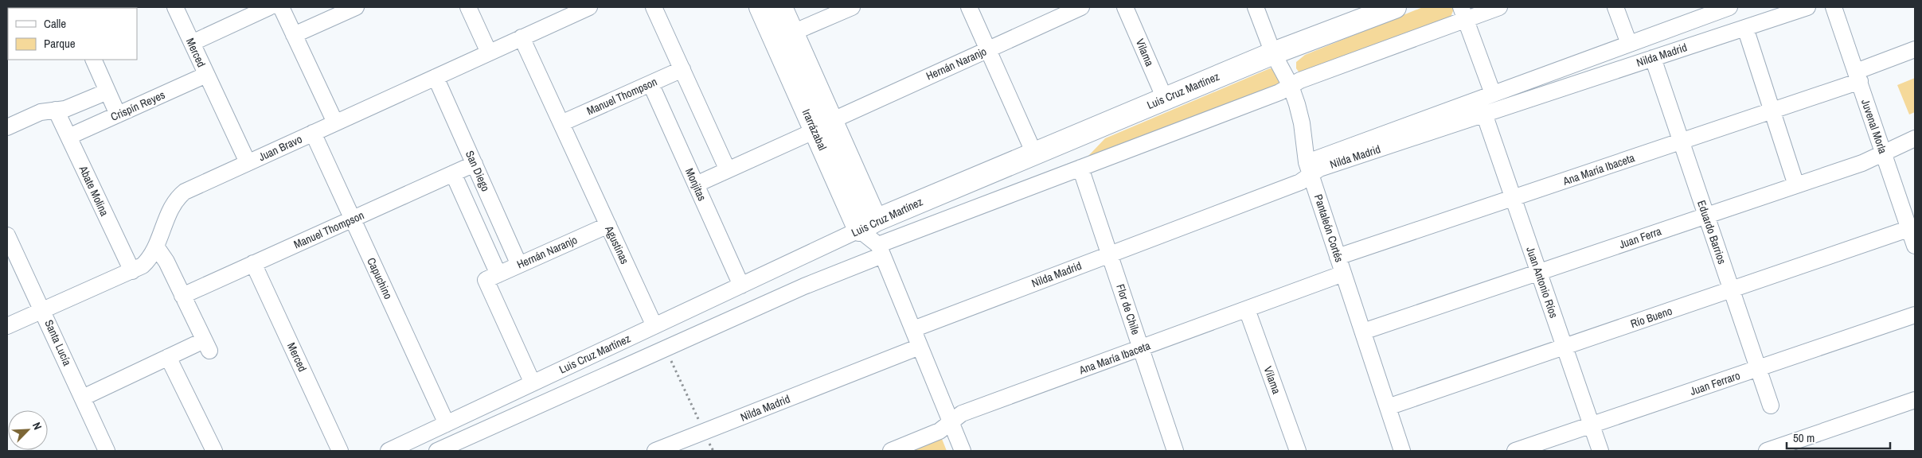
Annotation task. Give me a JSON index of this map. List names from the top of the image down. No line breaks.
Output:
{"streets":{"street":["Merced","Vilama","Nilda Madrid","Hernán Naranjo","Luis Cruz Martínez","Manuel Thompson","Crispín Reyes","Juvenal Morla","Irarrázabal","Juan Bravo","Ana María Ibaceta","San Diego","Monjitas","Abate Molina","Pantaleón Cortés","Eduardo Barrios","Juan Ferra","Agustinas","Capuchino","Juan Antonio Ríos","Flor de Chile","Río Bueno","Santa Lucía","Juan Ferraro"]},"crossings":[["Merced","Manuel Thompson"],["Merced","Crispín Reyes"],["Merced","Juan Bravo"],["Vilama","Luis Cruz Martínez"],["Vilama","Ana María Ibaceta"],["Nilda Madrid","Irarrázabal"],["Nilda Madrid","Pantaleón Cortés"],["Nilda Madrid","Eduardo Barrios"],["Nilda Madrid","Juan Antonio Ríos"],["Nilda Madrid","Flor de Chile"],["Hernán Naranjo","Irarrázabal"],["Hernán Naranjo","San Diego"],["Hernán Naranjo","Monjitas"],["Hernán Naranjo","Agustinas"],["Luis Cruz Martínez","Irarrázabal"],["Luis Cruz Martínez","Monjitas"],["Luis Cruz Martínez","Pantaleón Cortés"],["Luis Cruz Martínez","Agustinas"],["Luis Cruz Martínez","Capuchino"],["Luis Cruz Martínez","Flor de Chile"],["Manuel Thompson","San Diego"],["Manuel Thompson","Monjitas"],["Manuel Thompson","Agustinas"],["Manuel Thompson","Capuchino"],["Crispín Reyes","Abate Molina"],["Juvenal Morla","Ana María Ibaceta"],["Juvenal Morla","Juan Ferra"],["Juvenal Morla","Río Bueno"],["Irarrázabal","Ana María Ibaceta"],["Juan Bravo","San Diego"],["Juan Bravo","Abate Molina"],["Juan Bravo","Agustinas"],["Juan Bravo","Capuchino"],["Juan Bravo","Santa Lucía"],["Ana María Ibaceta","Pantaleón Cortés"],["Ana María Ibaceta","Eduardo Barrios"],["Ana María Ibaceta","Juan Antonio Ríos"],["Ana María Ibaceta","Flor de Chile"],["Pantaleón Cortés","Juan Ferra"],["Pantaleón Cortés","Río Bueno"],["Eduardo Barrios","Juan Ferra"],["Eduardo Barrios","Río Bueno"],["Eduardo Barrios","Juan Ferraro"],["Juan Ferra","Juan Antonio Ríos"],["Juan Antonio Ríos","Río Bueno"],["Juan Antonio Ríos","Juan Ferraro"]],"legend":["Calle","Parque"],"scale_bar":"50 m","north":"top right"}
